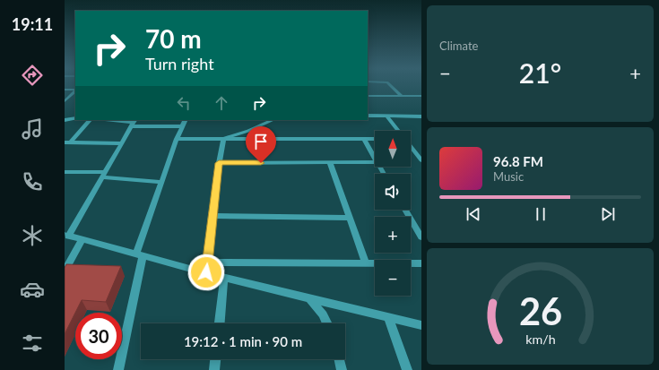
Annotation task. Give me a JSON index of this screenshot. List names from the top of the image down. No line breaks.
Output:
{"north":"top","page":{"tabs":"19:11","tile":"Climate","turn":["70 m","Turn right"],"heat":["−","21°","+"],"map_buttons":["+","−"],"song":["96.8 FM","Music"],"limit":"30","trip":"19:12 · 1 min · 90 m","gauge":["26","km/h"]}}
